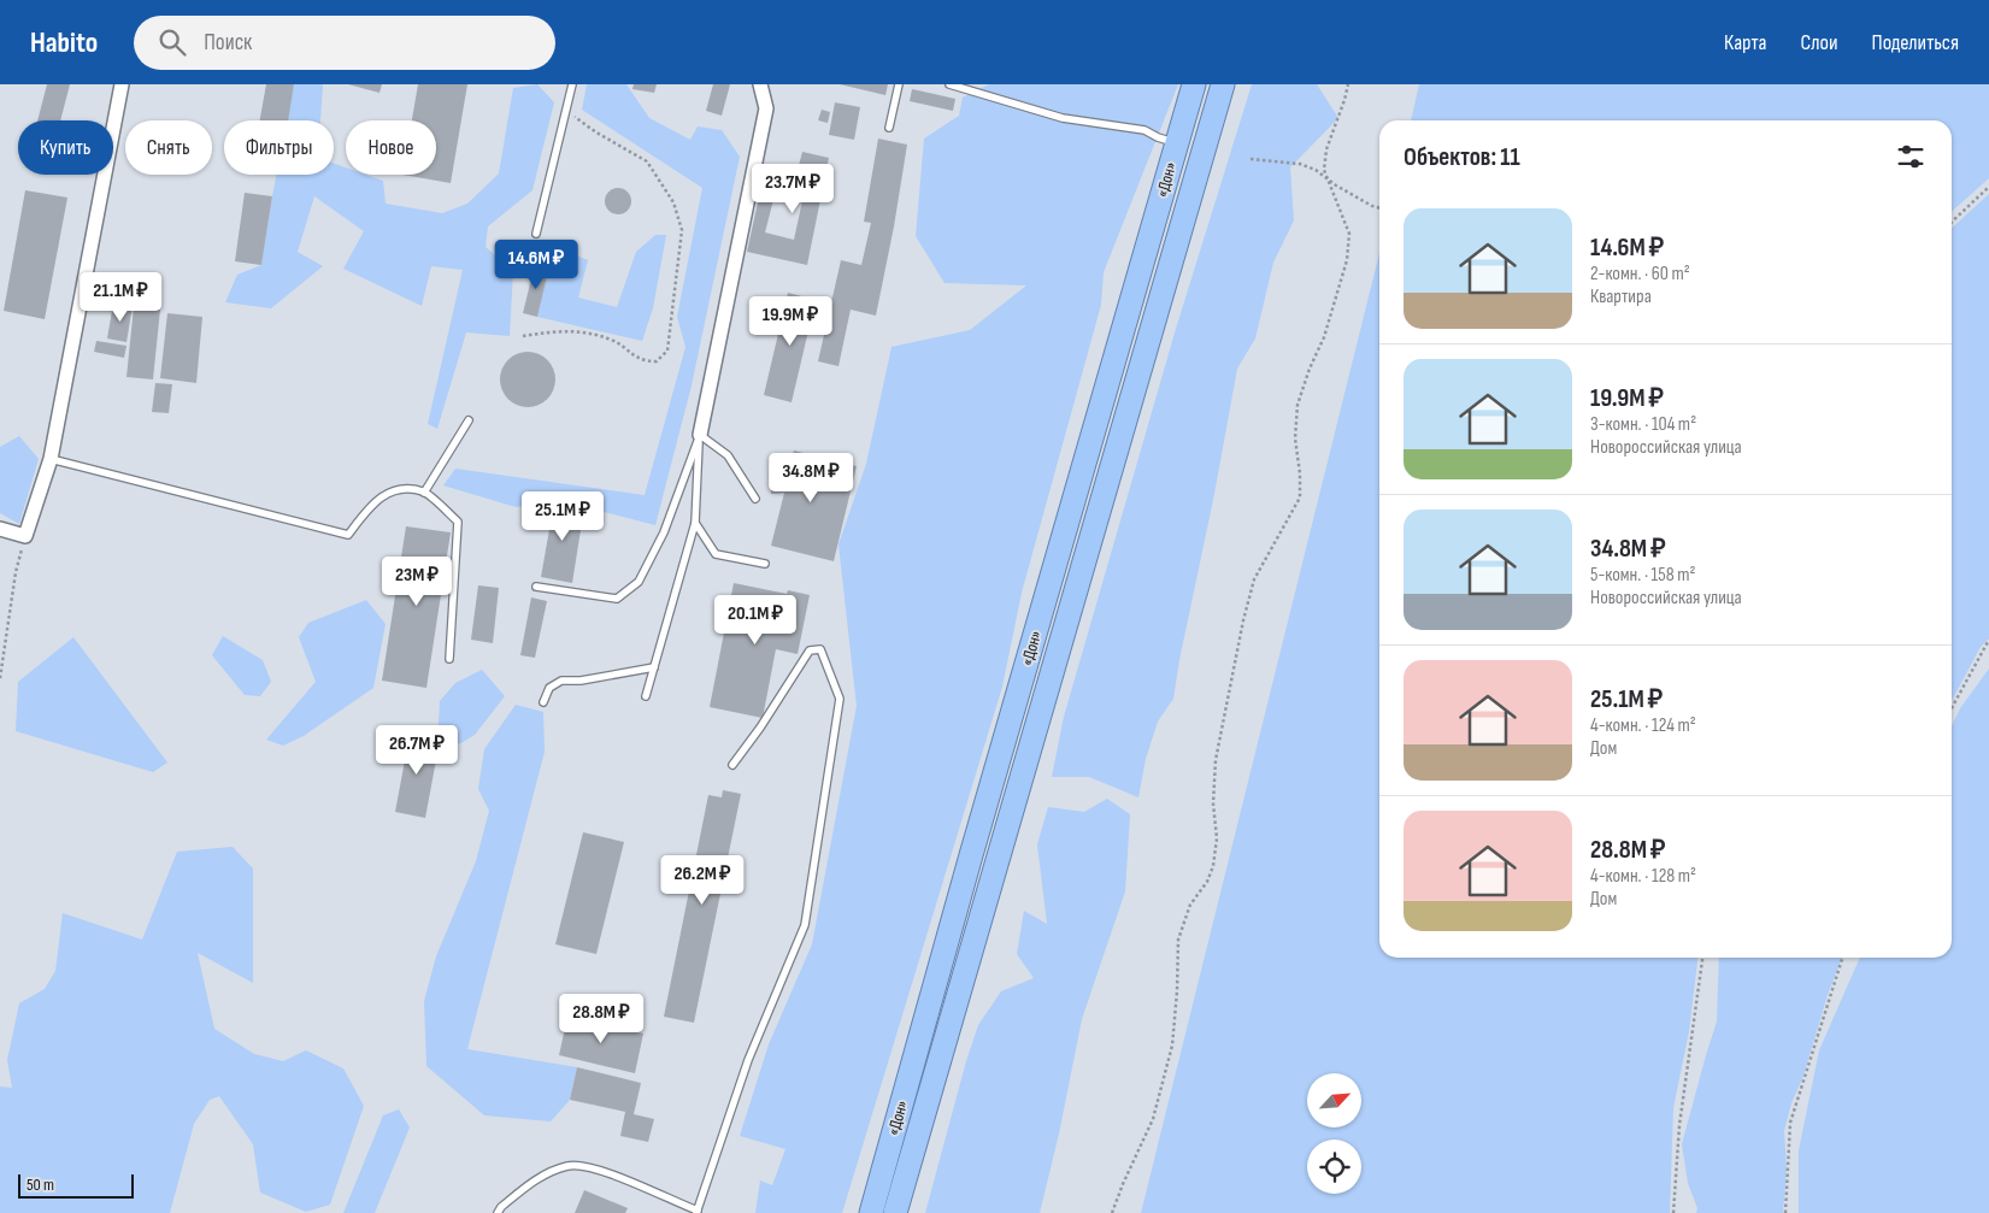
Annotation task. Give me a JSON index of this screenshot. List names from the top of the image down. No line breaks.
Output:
{"streets":{"highway":["«Дон»"]},"scale_bar":"50 m","north":"top right","page":{"header":"Habito","search":"Поиск","nav":["Карта","Слои","Поделиться"],"chip":["Купить","Снять","Фильтры","Новое"],"heading":"Объектов: 11","price":["23.7M ₽","14.6M ₽","21.1M ₽","19.9M ₽","34.8M ₽","25.1M ₽","23M ₽","20.1M ₽","26.7M ₽","26.2M ₽","28.8M ₽"],"list":[{"name":"14.6M ₽","note":"2-комн. · 60 m² · Квартира"},{"name":"19.9M ₽","note":"3-комн. · 104 m² · Новороссийская улица"},{"name":"34.8M ₽","note":"5-комн. · 158 m² · Новороссийская улица"},{"name":"25.1M ₽","note":"4-комн. · 124 m² · Дом"},{"name":"28.8M ₽","note":"4-комн. · 128 m² · Дом"}],"scale":"50 m"}}
